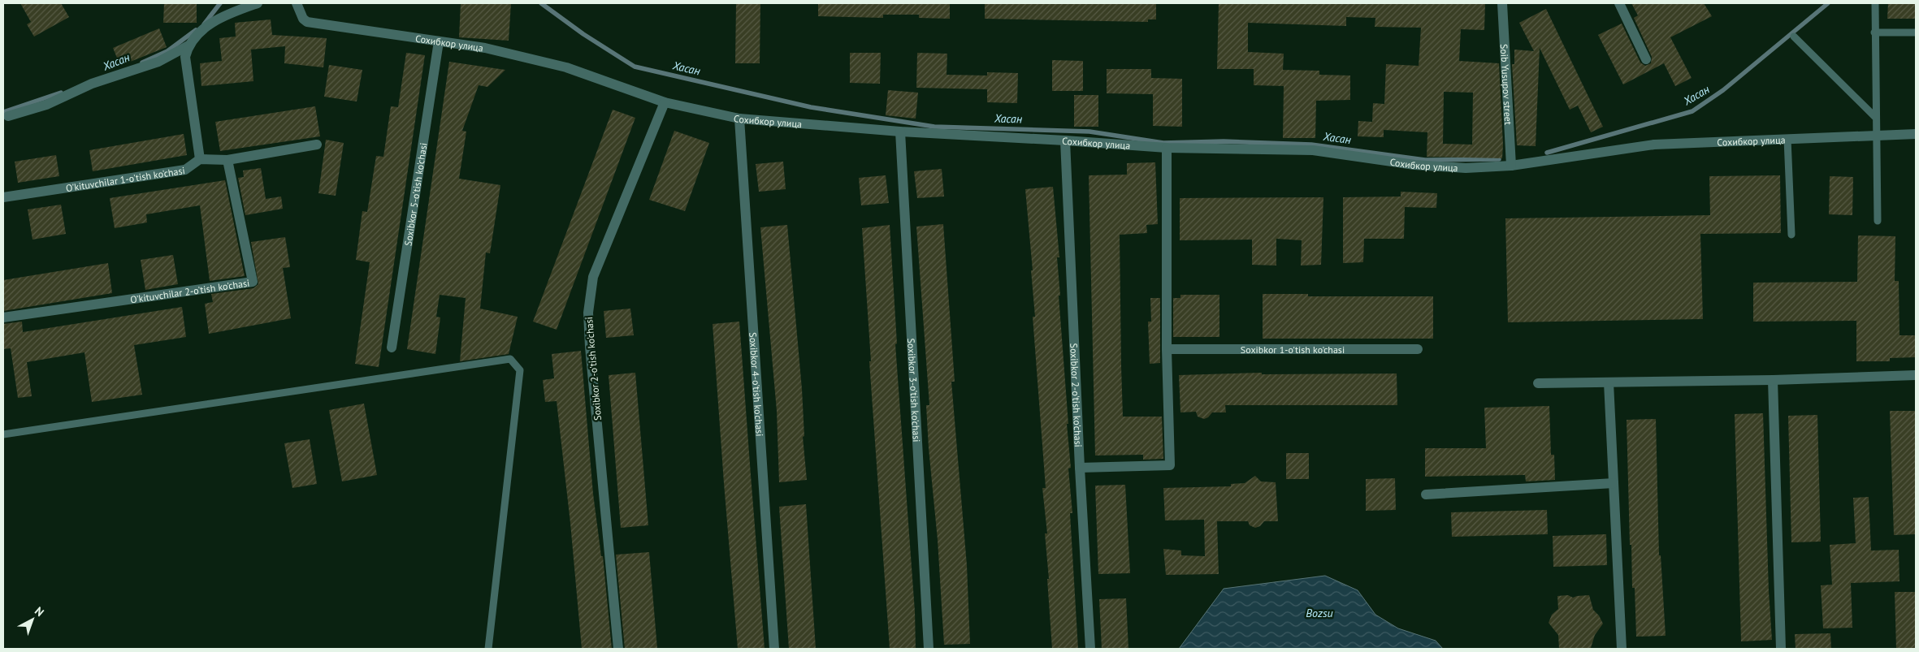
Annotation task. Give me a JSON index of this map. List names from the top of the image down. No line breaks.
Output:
{"streets":{"street":["Сохибкор улица","Soib Yusupov street","O'kituvchilar 1-o'tish ko'chasi","Soxibkor 5-o'tish ko'chasi","O'kituvchilar 2-o'tish ko'chasi","Soxibkor 1-o'tish ko'chasi","Soxibkor 2-o'tish ko'chasi","Soxibkor 4-o'tish ko'chasi","Soxibkor 3-o'tish ko'chasi"]},"crossings":[["Сохибкор улица","Soib Yusupov street"],["Сохибкор улица","Soxibkor 5-o'tish ko'chasi"],["Сохибкор улица","Soxibkor 2-o'tish ko'chasi"],["Сохибкор улица","Soxibkor 4-o'tish ko'chasi"],["Сохибкор улица","Soxibkor 3-o'tish ko'chasi"]],"water":["Хасан","Bozsu"],"north":"top right"}
